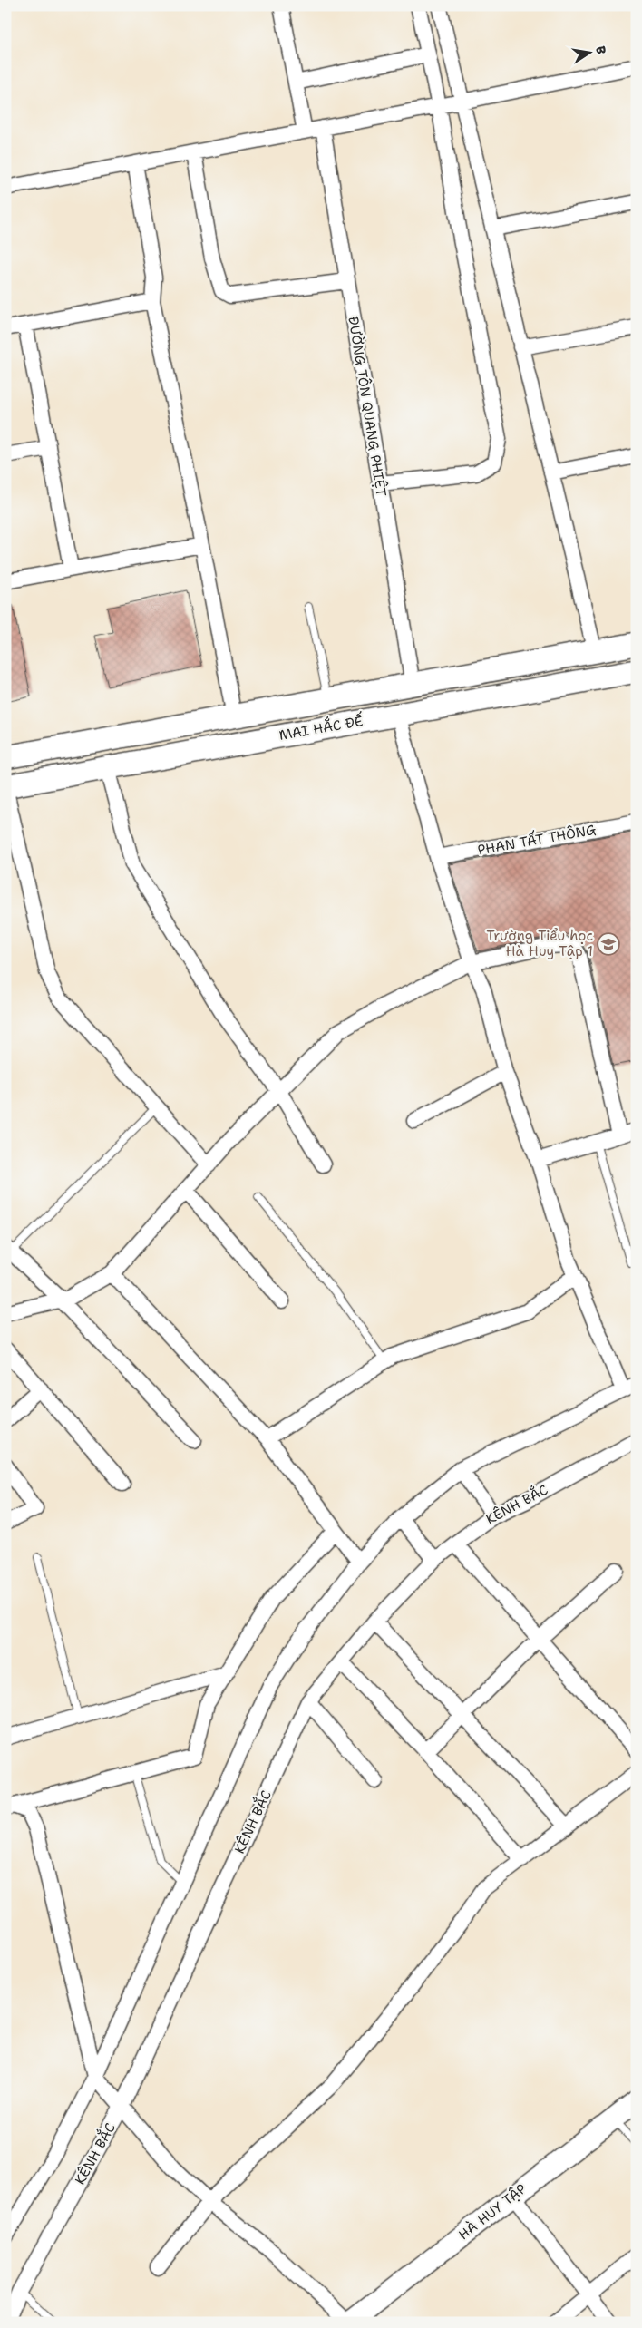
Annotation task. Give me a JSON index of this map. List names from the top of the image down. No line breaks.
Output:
{"streets":{"main road":["MAI HẮC ĐẾ","HÀ HUY TẬP"],"street":["ĐƯỜNG TÔN QUANG PHIỆT","PHAN TẤT THÔNG","KÊNH BẮC"]},"crossings":[["ĐƯỜNG TÔN QUANG PHIỆT","MAI HẮC ĐẾ"]],"places":{"school or university":["Trường Tiểu học Hà Huy Tập 1"]},"north":"right"}
